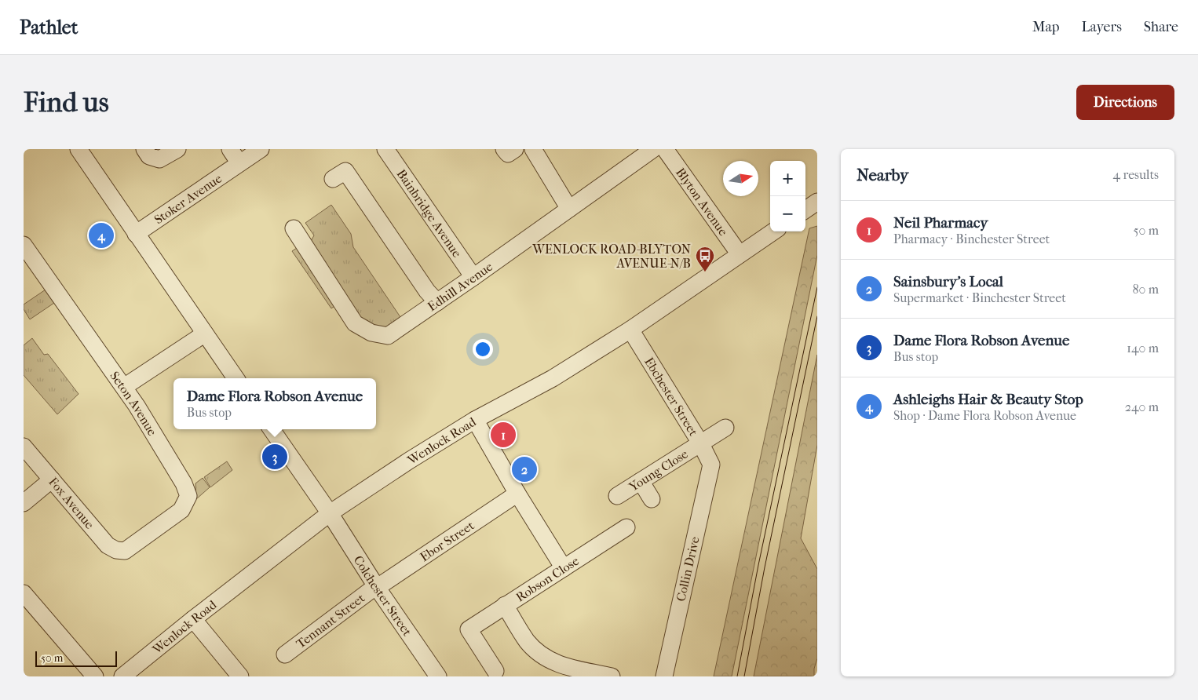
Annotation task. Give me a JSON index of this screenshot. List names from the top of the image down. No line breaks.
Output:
{"streets":{"street":["Stoker Avenue","Blyton Avenue","Bainbridge Avenue","Edhill Avenue","Ebchester Street","Seton Avenue","Wenlock Road","Young Close","Fox Avenue","Ebor Street","Collin Drive","Robson Close","Colchester Street","Tennant Street"]},"crossings":[["Blyton Avenue","Wenlock Road"],["Bainbridge Avenue","Edhill Avenue"],["Ebchester Street","Wenlock Road"],["Ebchester Street","Young Close"],["Ebchester Street","Collin Drive"],["Seton Avenue","Fox Avenue"],["Wenlock Road","Colchester Street"],["Ebor Street","Colchester Street"],["Ebor Street","Tennant Street"],["Colchester Street","Tennant Street"]],"places":{"bus stop":["WENLOCK ROAD-BLYTON AVENUE-N/B"]},"scale_bar":"50 m","north":"right","page":{"header":"Pathlet","nav":["Map","Layers","Share"],"buttons":"Directions","title":"Find us","heading":["Nearby","4 results"],"map_buttons":["+","−"],"list":[{"mark":"1","name":"Neil Pharmacy","note":"Pharmacy · Binchester Street","value":"50 m"},{"mark":"2","name":"Sainsbury's Local","note":"Supermarket · Binchester Street","value":"80 m"},{"mark":"3","name":"Dame Flora Robson Avenue","note":"Bus stop","value":"140 m"},{"mark":"4","name":"Ashleighs Hair & Beauty Stop","note":"Shop · Dame Flora Robson Avenue","value":"240 m"}],"pins":["4","1","3","2"],"popup":["Dame Flora Robson Avenue","Bus stop"],"scale":"50 m"}}
